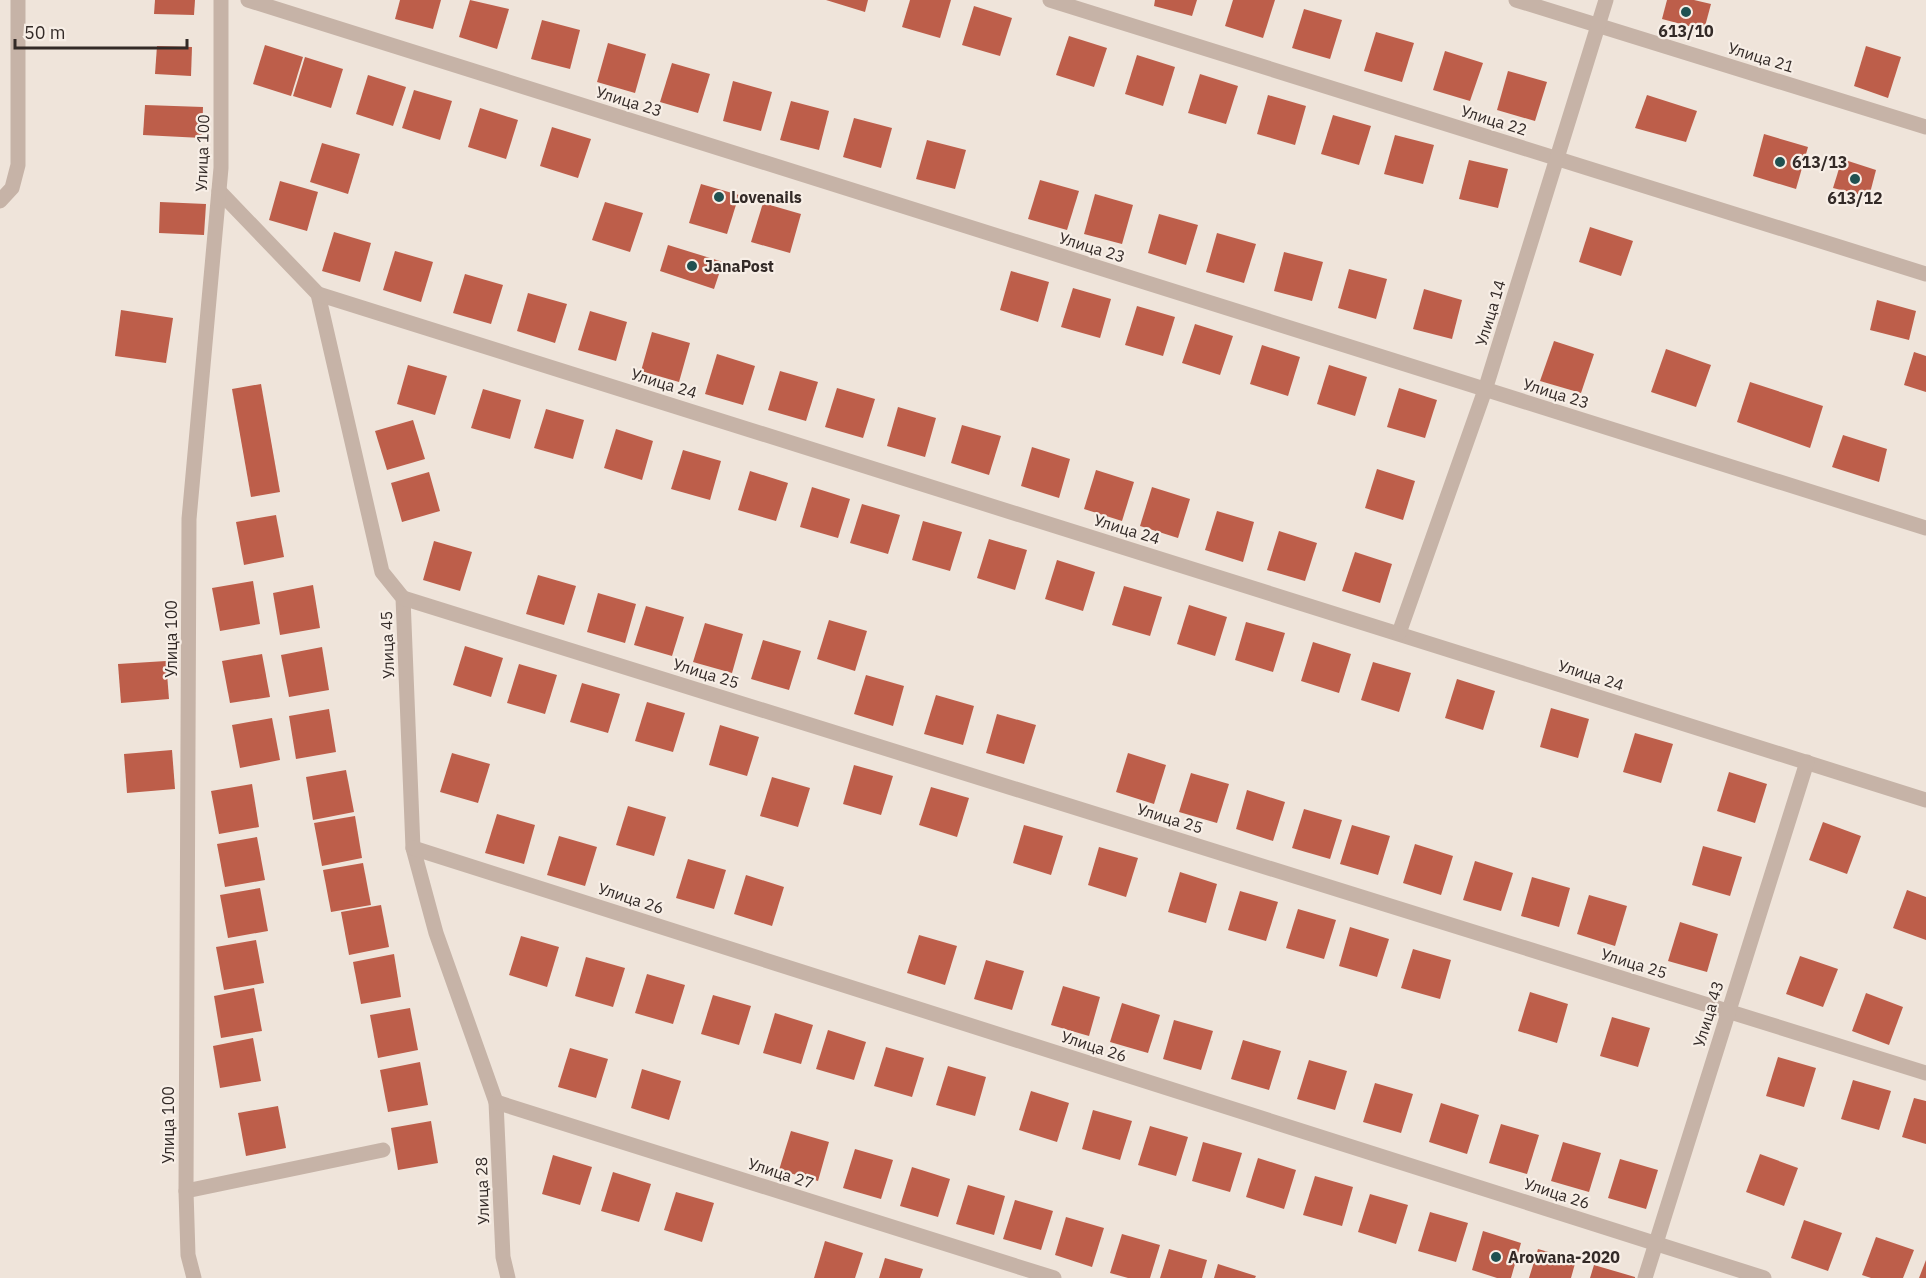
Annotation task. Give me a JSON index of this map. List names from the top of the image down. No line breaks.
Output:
{"streets":{"street":["Улица 21","Улица 23","Улица 22","Улица 100","Улица 14","Улица 24","Улица 45","Улица 25","Улица 26","Улица 43","Улица 27","Улица 28"]},"crossings":[["Улица 21","Улица 14"],["Улица 23","Улица 14"],["Улица 22","Улица 14"],["Улица 14","Улица 24"],["Улица 24","Улица 45"],["Улица 24","Улица 43"],["Улица 45","Улица 25"],["Улица 45","Улица 26"],["Улица 45","Улица 27"],["Улица 45","Улица 28"],["Улица 25","Улица 43"],["Улица 26","Улица 43"],["Улица 27","Улица 28"]],"places":["613/10","613/13","613/12","Lovenails","JanaPost","Arowana-2020"],"scale_bar":"50 m"}
